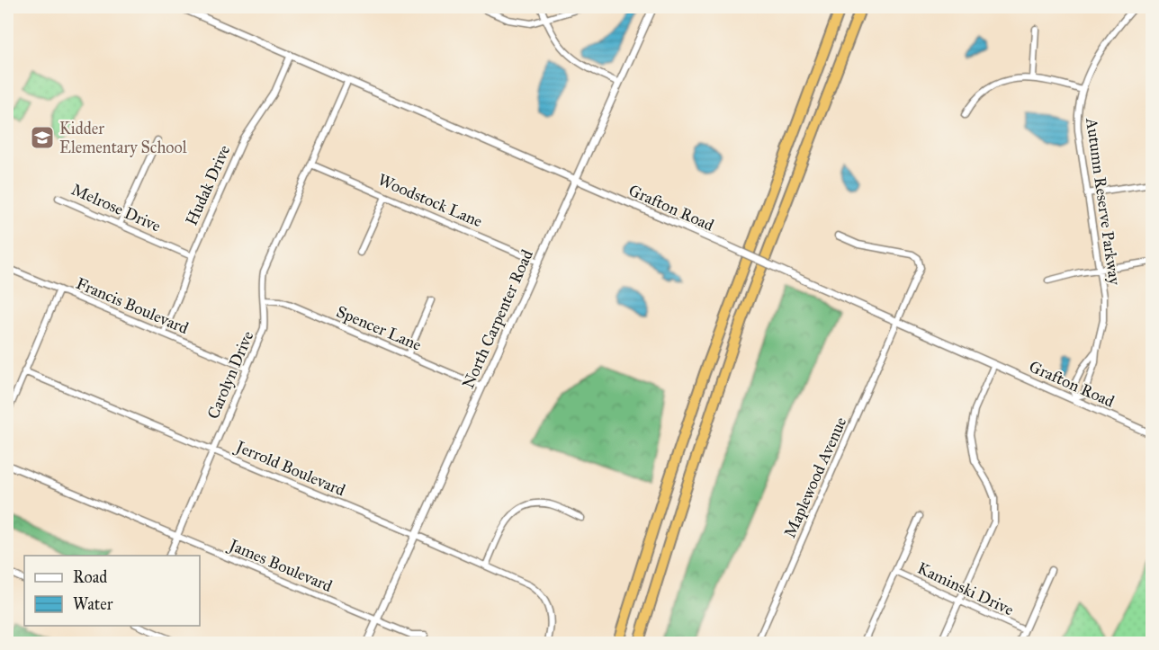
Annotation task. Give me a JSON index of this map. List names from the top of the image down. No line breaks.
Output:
{"streets":{"street":["Hudak Drive","Woodstock Lane","Autumn Reserve Parkway","Melrose Drive","Grafton Road","Francis Boulevard","North Carpenter Road","Spencer Lane","Carolyn Drive","Jerrold Boulevard","Maplewood Avenue","James Boulevard","Kaminski Drive"]},"crossings":[["Hudak Drive","Melrose Drive"],["Hudak Drive","Grafton Road"],["Hudak Drive","Francis Boulevard"],["Woodstock Lane","North Carpenter Road"],["Woodstock Lane","Carolyn Drive"],["Autumn Reserve Parkway","Grafton Road"],["Grafton Road","North Carpenter Road"],["Grafton Road","Carolyn Drive"],["Grafton Road","Maplewood Avenue"],["Francis Boulevard","Carolyn Drive"],["North Carpenter Road","Spencer Lane"],["North Carpenter Road","Jerrold Boulevard"],["North Carpenter Road","James Boulevard"],["Spencer Lane","Carolyn Drive"],["Carolyn Drive","Jerrold Boulevard"],["Carolyn Drive","James Boulevard"]],"places":{"school or university":["Kidder Elementary School"]},"legend":["Road","Water"]}
